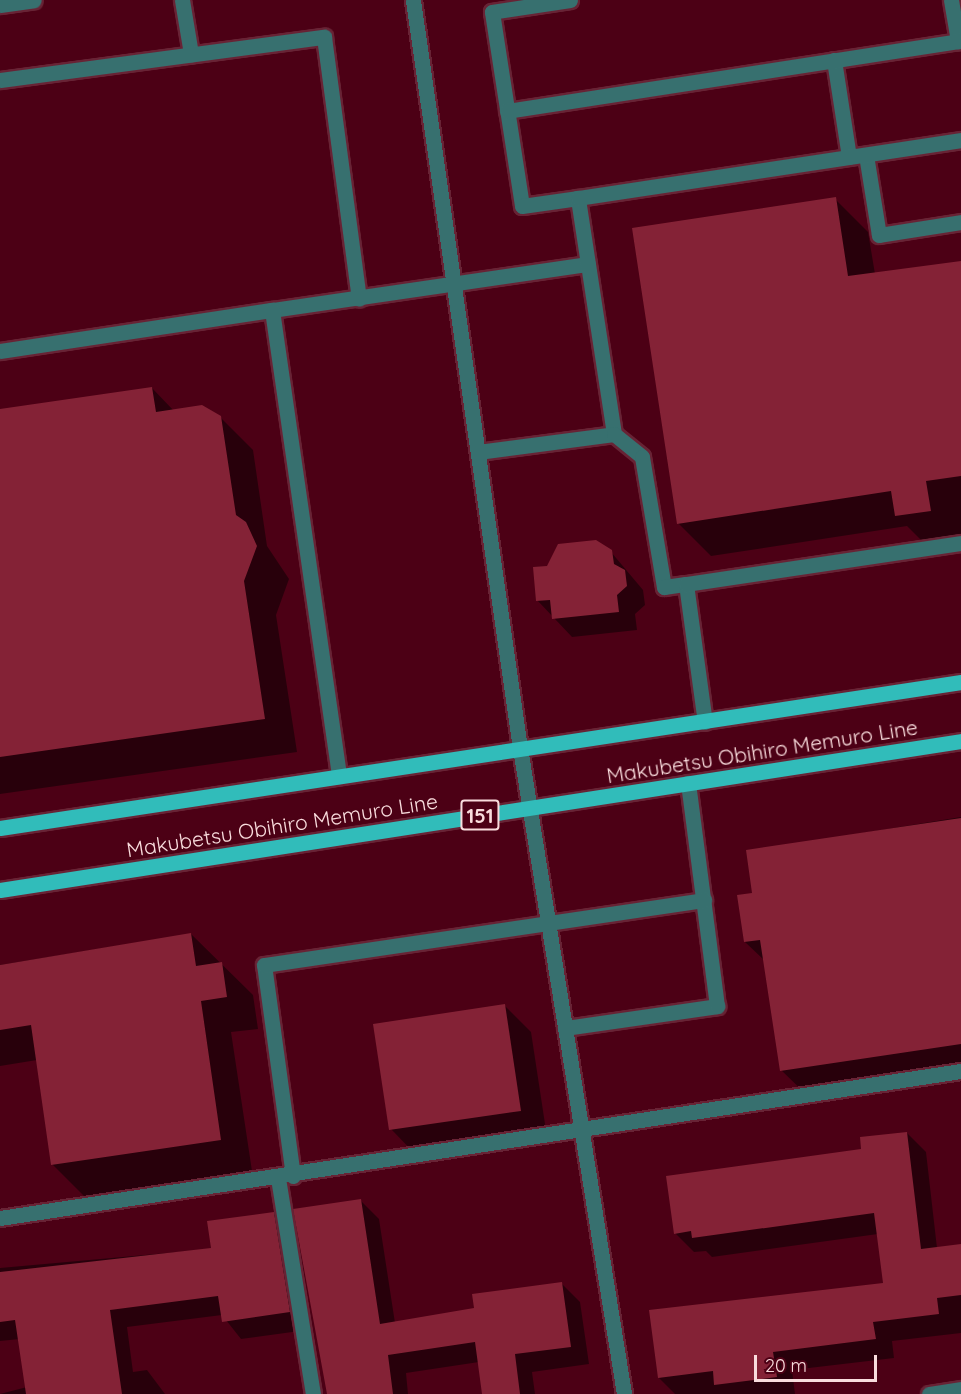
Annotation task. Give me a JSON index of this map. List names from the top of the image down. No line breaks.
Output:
{"streets":{"main road":["Makubetsu Obihiro Memuro Line","151"]},"scale_bar":"20 m"}
